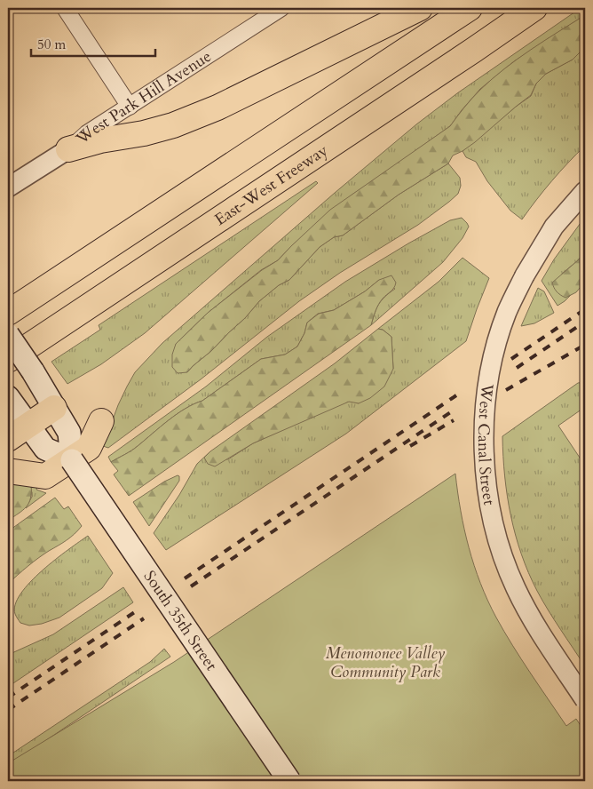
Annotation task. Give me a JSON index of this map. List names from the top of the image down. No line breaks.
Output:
{"streets":{"highway":["East-West Freeway"],"main road":["South 35th Street"],"street":["West Park Hill Avenue","West Canal Street"]},"parks":["Menomonee Valley Community Park"],"scale_bar":"50 m"}
